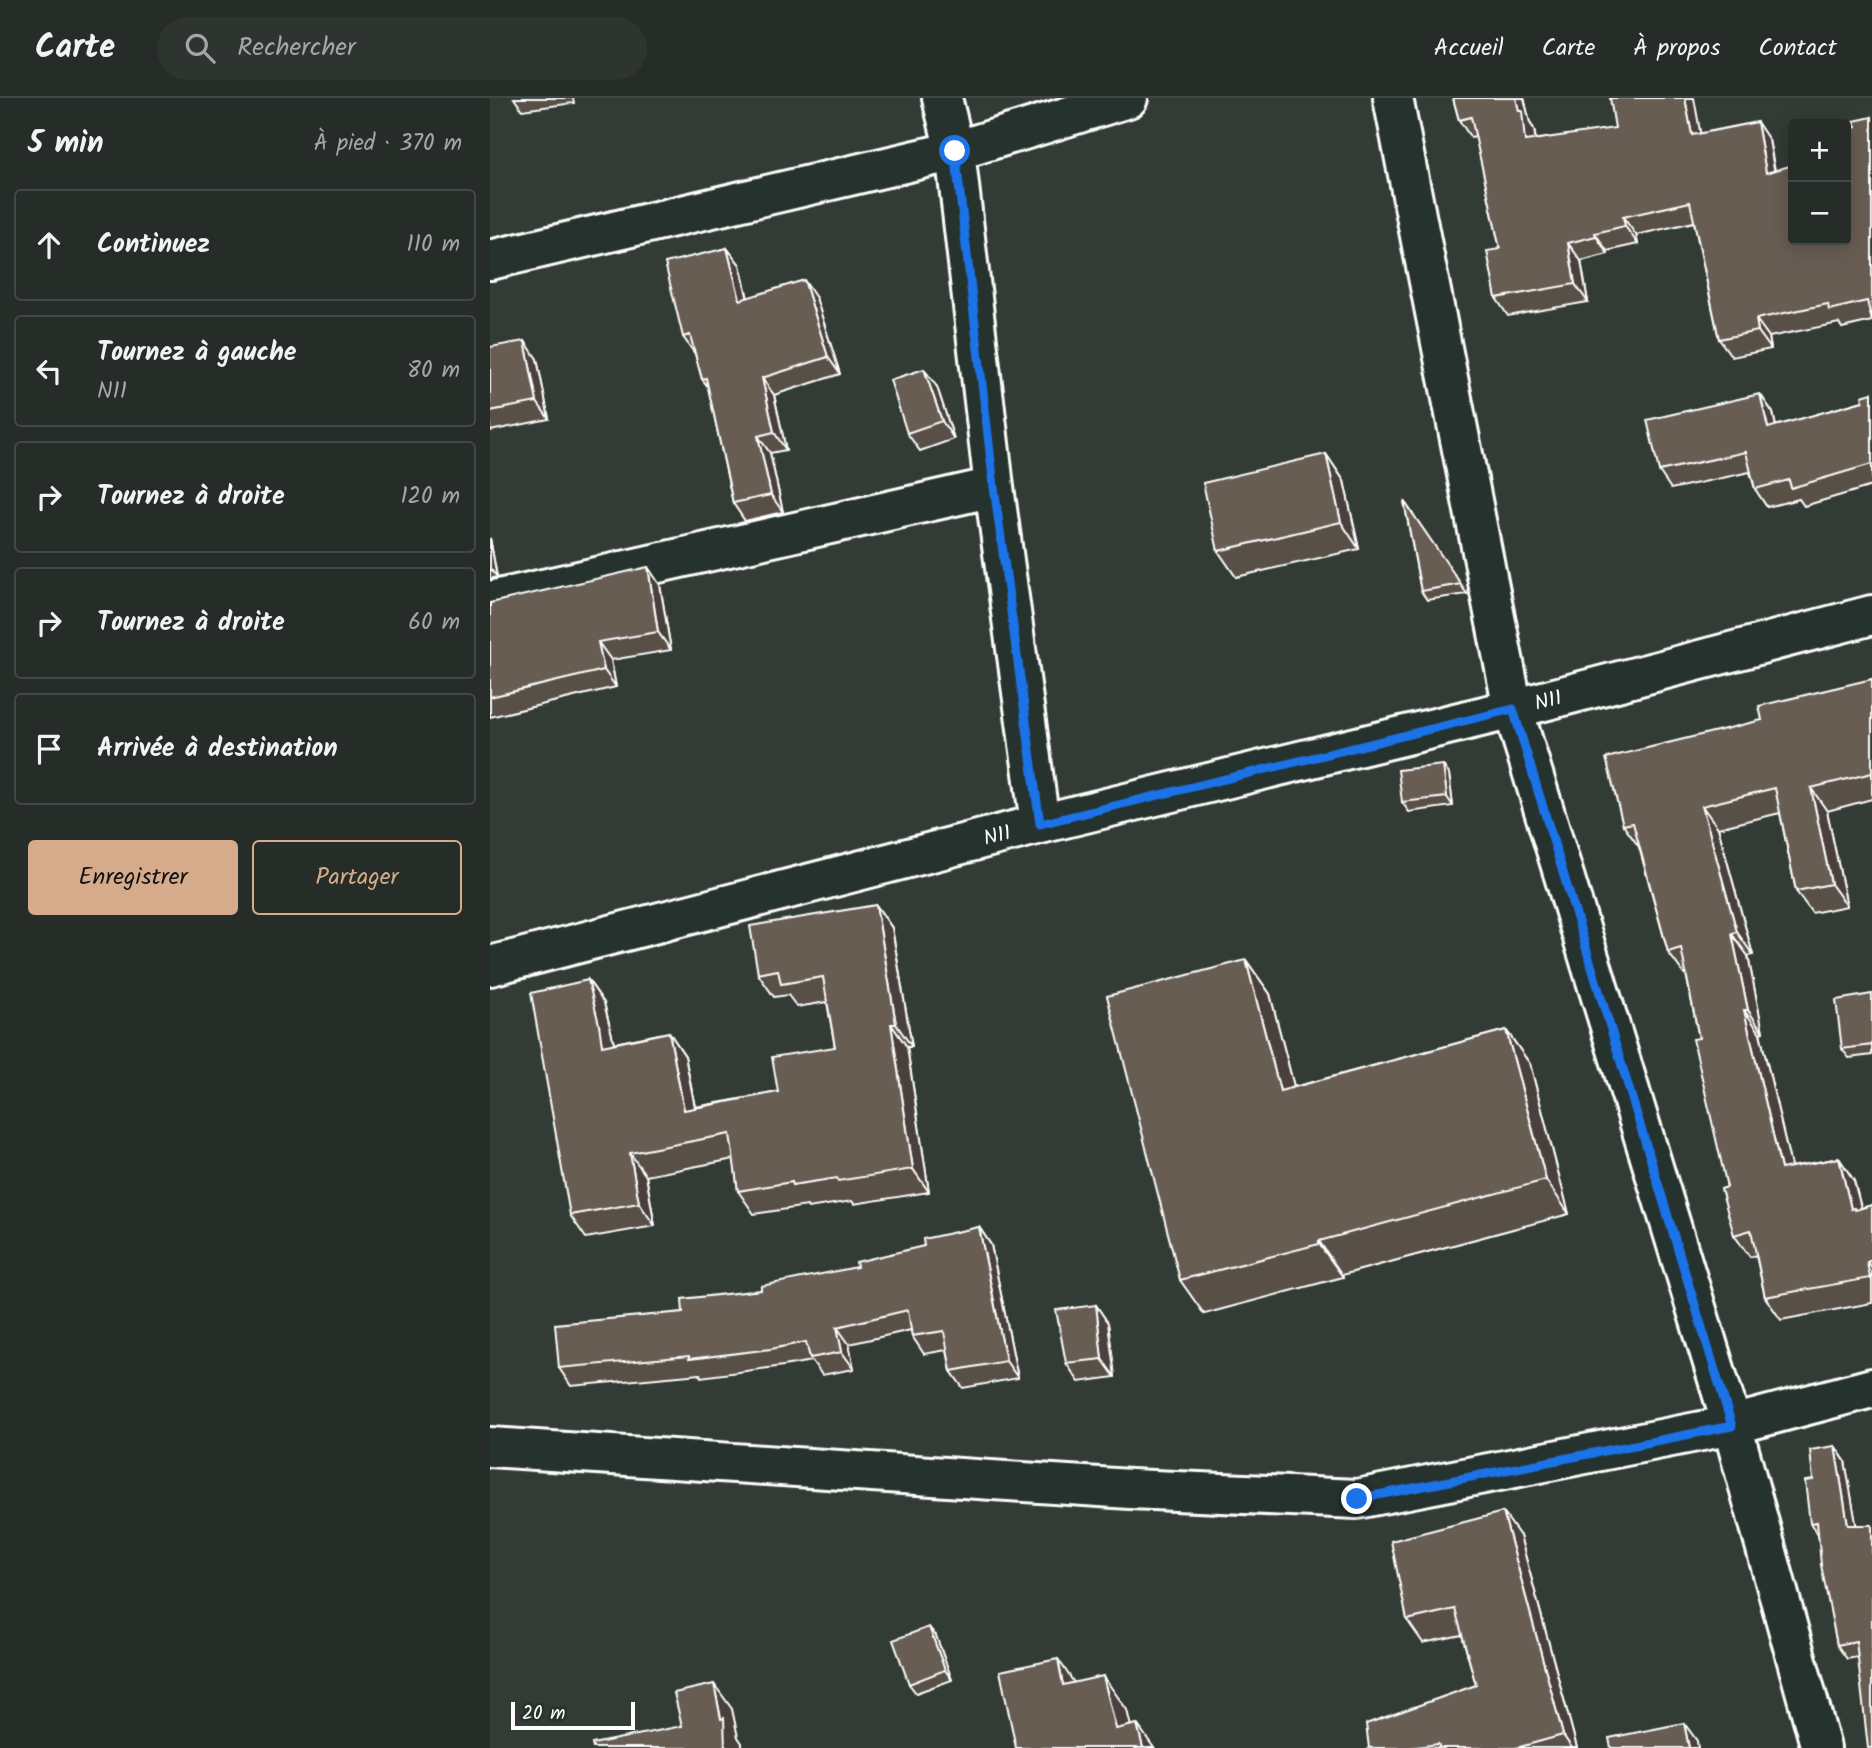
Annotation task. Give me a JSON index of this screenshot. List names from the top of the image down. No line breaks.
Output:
{"streets":{"street":["N11"]},"scale_bar":"20 m","page":{"header":"Carte","search":"Rechercher","nav":["Accueil","Carte","À propos","Contact"],"heading":["5 min","À pied · 370 m"],"map_buttons":["+","−"],"list":[["Continuez","110 m"],["Tournez à gauche","N11","80 m"],["Tournez à droite","120 m"],["Tournez à droite","60 m"],"Arrivée à destination"],"buttons":["Enregistrer","Partager"],"scale":"20 m"}}
